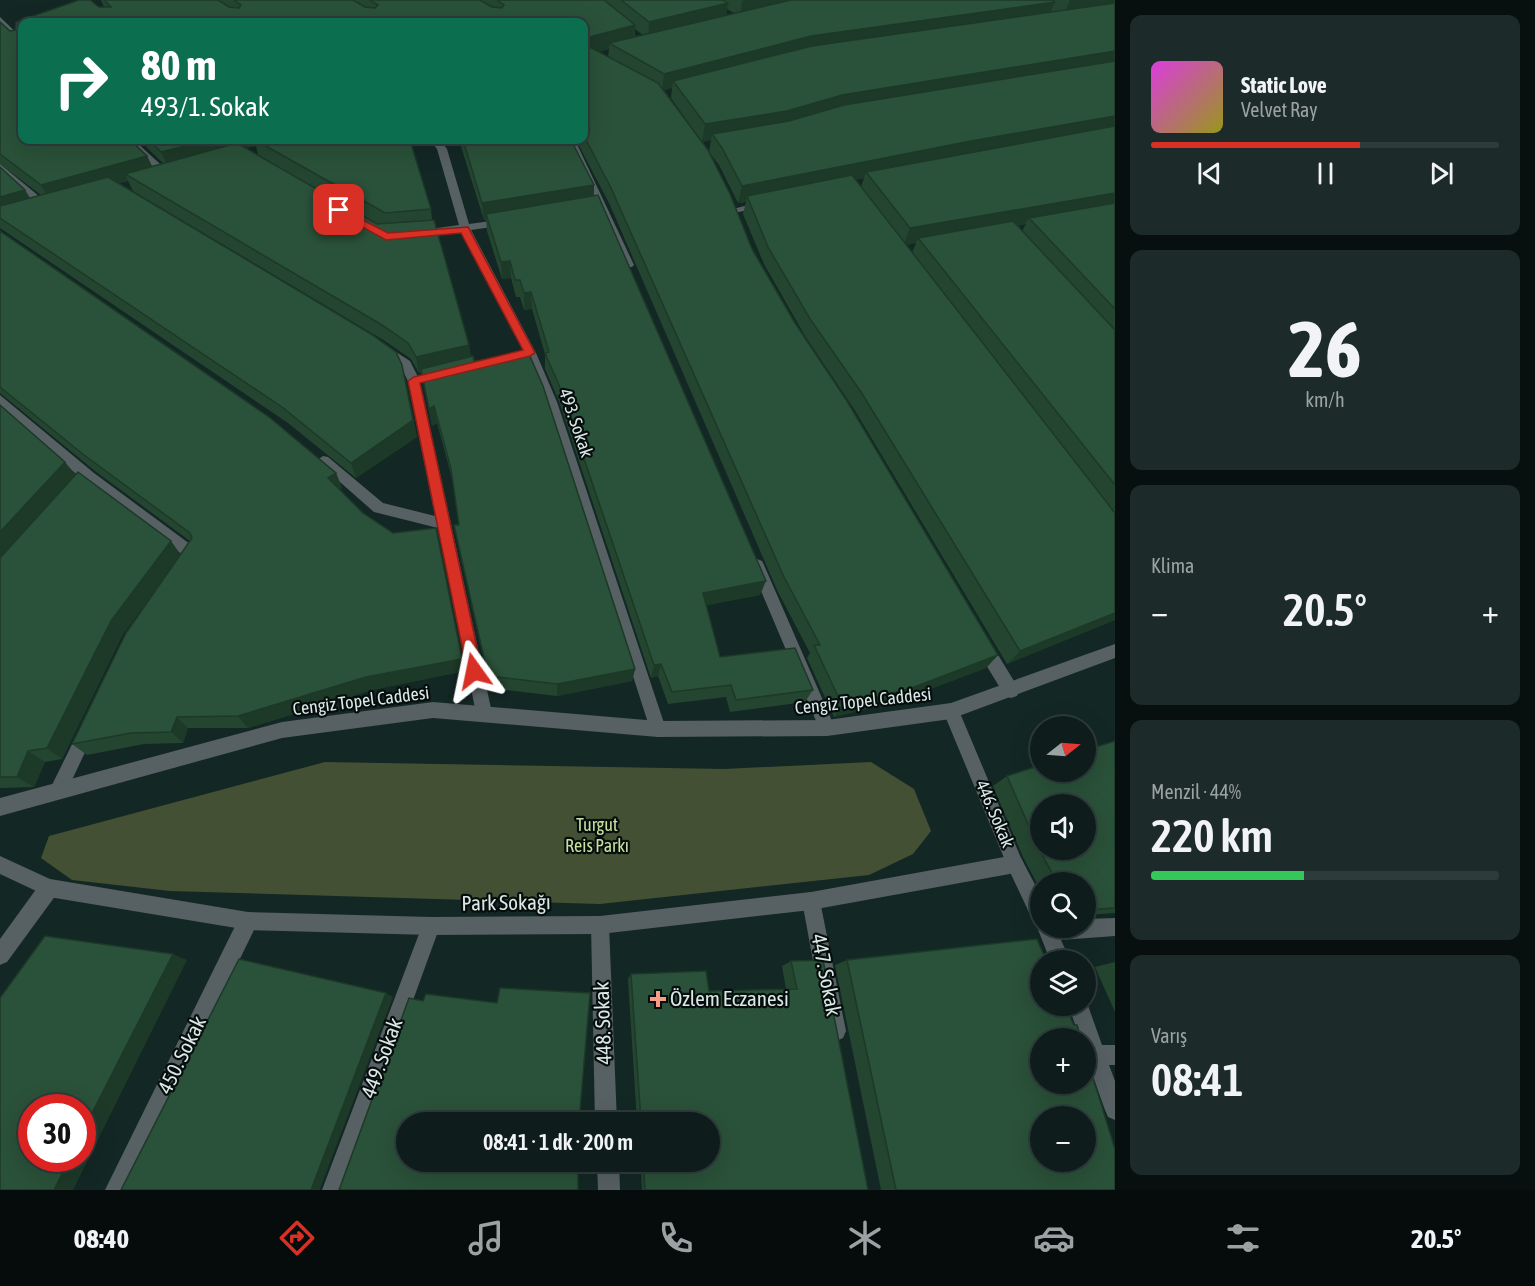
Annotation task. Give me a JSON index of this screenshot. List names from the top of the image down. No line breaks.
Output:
{"streets":{"street":["493. Sokak","Cengiz Topel Caddesi","446. Sokak","Park Sokağı","447. Sokak","448. Sokak","450. Sokak","449. Sokak"]},"crossings":[["493. Sokak","Cengiz Topel Caddesi"],["Cengiz Topel Caddesi","446. Sokak"],["446. Sokak","Park Sokağı"],["Park Sokağı","447. Sokak"],["Park Sokağı","448. Sokak"],["Park Sokağı","450. Sokak"],["Park Sokağı","449. Sokak"]],"parks":["Turgut Reis Parkı"],"places":{"health":["Özlem Eczanesi"]},"north":"right","page":{"turn":["80 m","493/1. Sokak"],"song":["Static Love","Velvet Ray"],"tile":[["26","km/h"],"Klima",["Menzil · 44%","220 km"],["Varış","08:41"]],"heat":["−","20.5°","+"],"map_buttons":["+","−"],"limit":"30","trip":"08:41 · 1 dk · 200 m","tabs":["08:40","20.5°"]}}
